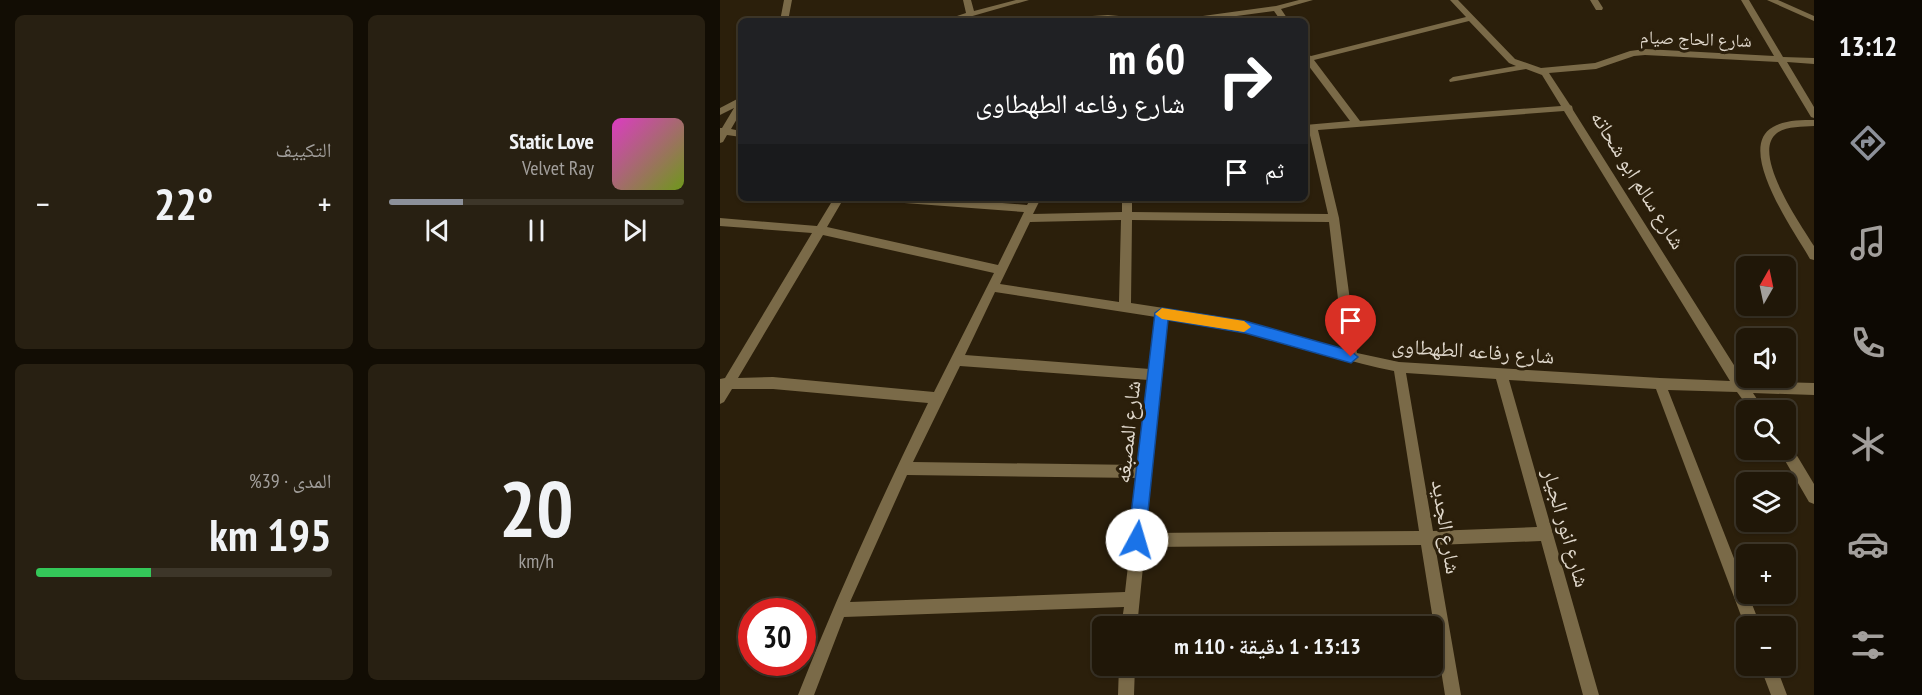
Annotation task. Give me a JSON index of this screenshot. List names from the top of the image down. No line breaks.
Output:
{"streets":{"street":["شارع الحاج صيام","شارع سالم ابو شحاته","شارع رفاعه الطهطاوى","شارع المصبغه","شارع الجديد","شارع انور الجيار"]},"crossings":[["شارع الحاج صيام","شارع سالم ابو شحاته"],["شارع رفاعه الطهطاوى","شارع المصبغه"],["شارع رفاعه الطهطاوى","شارع الجديد"],["شارع رفاعه الطهطاوى","شارع انور الجيار"]],"north":"top","page":{"tabs":"13:12","tile":["التكييف",["20","km/h"],["المدى · 39%","195 km"]],"turn":["60 m","شارع رفاعه الطهطاوى"],"song":["Static Love","Velvet Ray"],"then":"ثم","heat":["−","22°","+"],"map_buttons":["+","−"],"limit":"30","trip":"13:13 · 1 دقيقة · 110 m"}}
